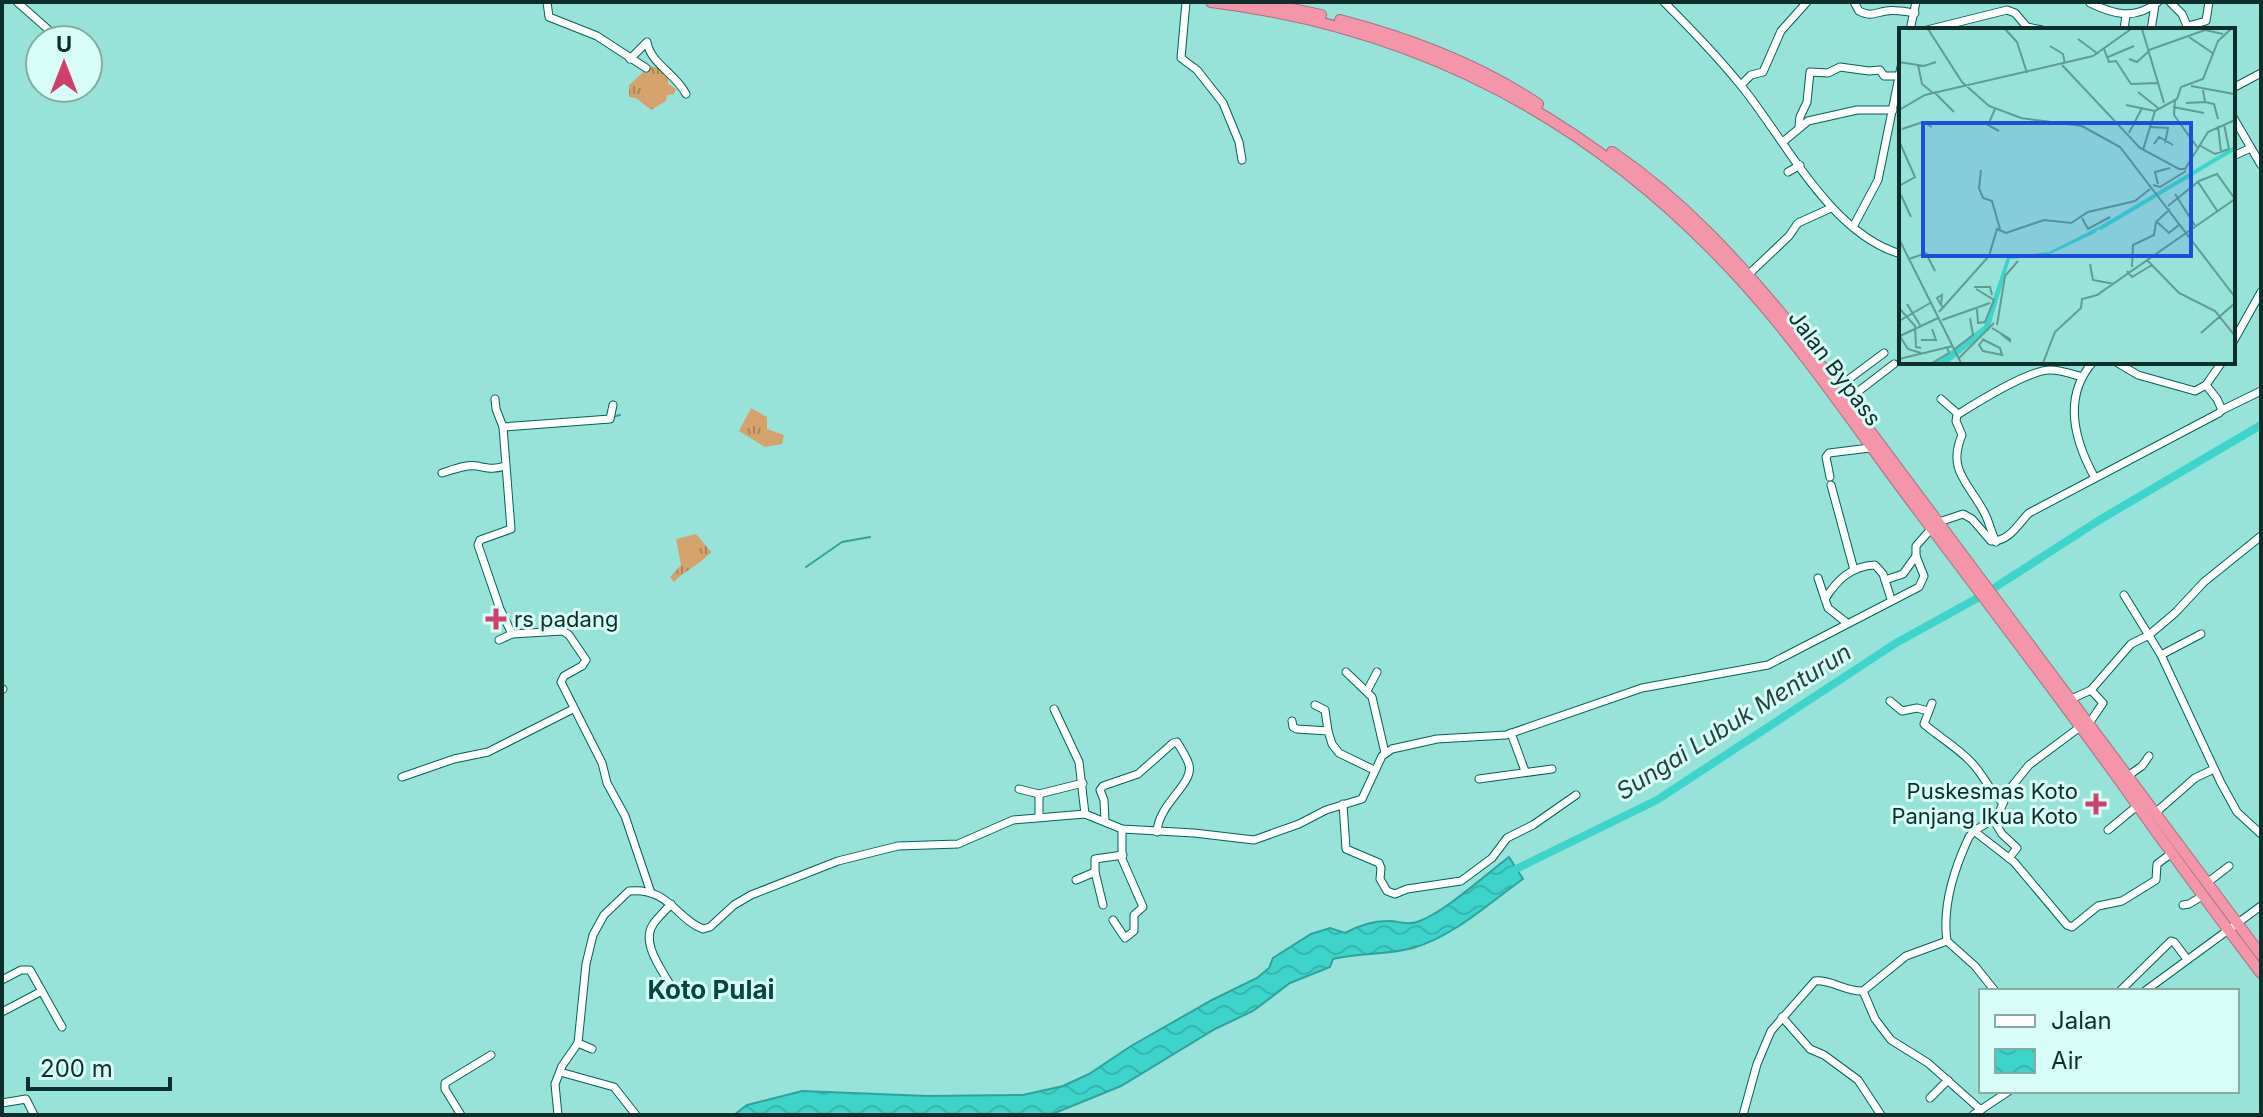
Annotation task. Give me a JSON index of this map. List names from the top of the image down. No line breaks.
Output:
{"streets":{"highway":["Jalan Bypass"]},"districts":["Koto Pulai"],"water":["Sungai Lubuk Menturun"],"places":{"health":["rs padang","Puskesmas Koto Panjang Ikua Koto"]},"legend":["Jalan","Air"],"scale_bar":"200 m","north":"top"}
